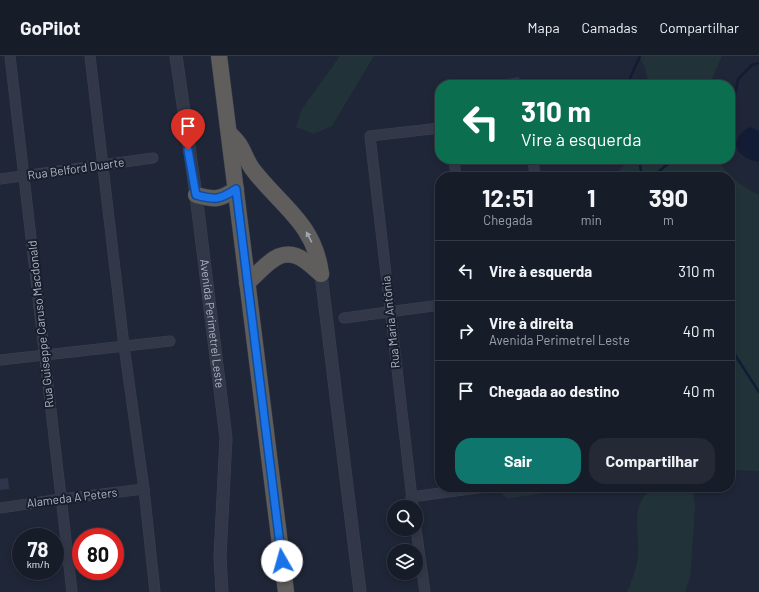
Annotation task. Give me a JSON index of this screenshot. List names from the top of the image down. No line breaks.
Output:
{"streets":{"street":["Rua Belford Duarte","Rua Maria Antônia","Avenida Perimetrel Leste","Rua Guiseppe Caruso Macdonald","Alameda A Peters"]},"crossings":[["Rua Belford Duarte","Rua Guiseppe Caruso Macdonald"],["Rua Guiseppe Caruso Macdonald","Alameda A Peters"]],"page":{"header":"GoPilot","nav":["Mapa","Camadas","Compartilhar"],"turn":["310 m","Vire à esquerda"],"eta":["12:51","Chegada","1","min","390","m"],"list":[{"name":"Vire à esquerda","value":"310 m"},{"name":"Vire à direita","note":"Avenida Perimetrel Leste","value":"40 m"},{"name":"Chegada ao destino","value":"40 m"}],"buttons":["Sair","Compartilhar"],"speed":"78 km/h","limit":"80"}}
